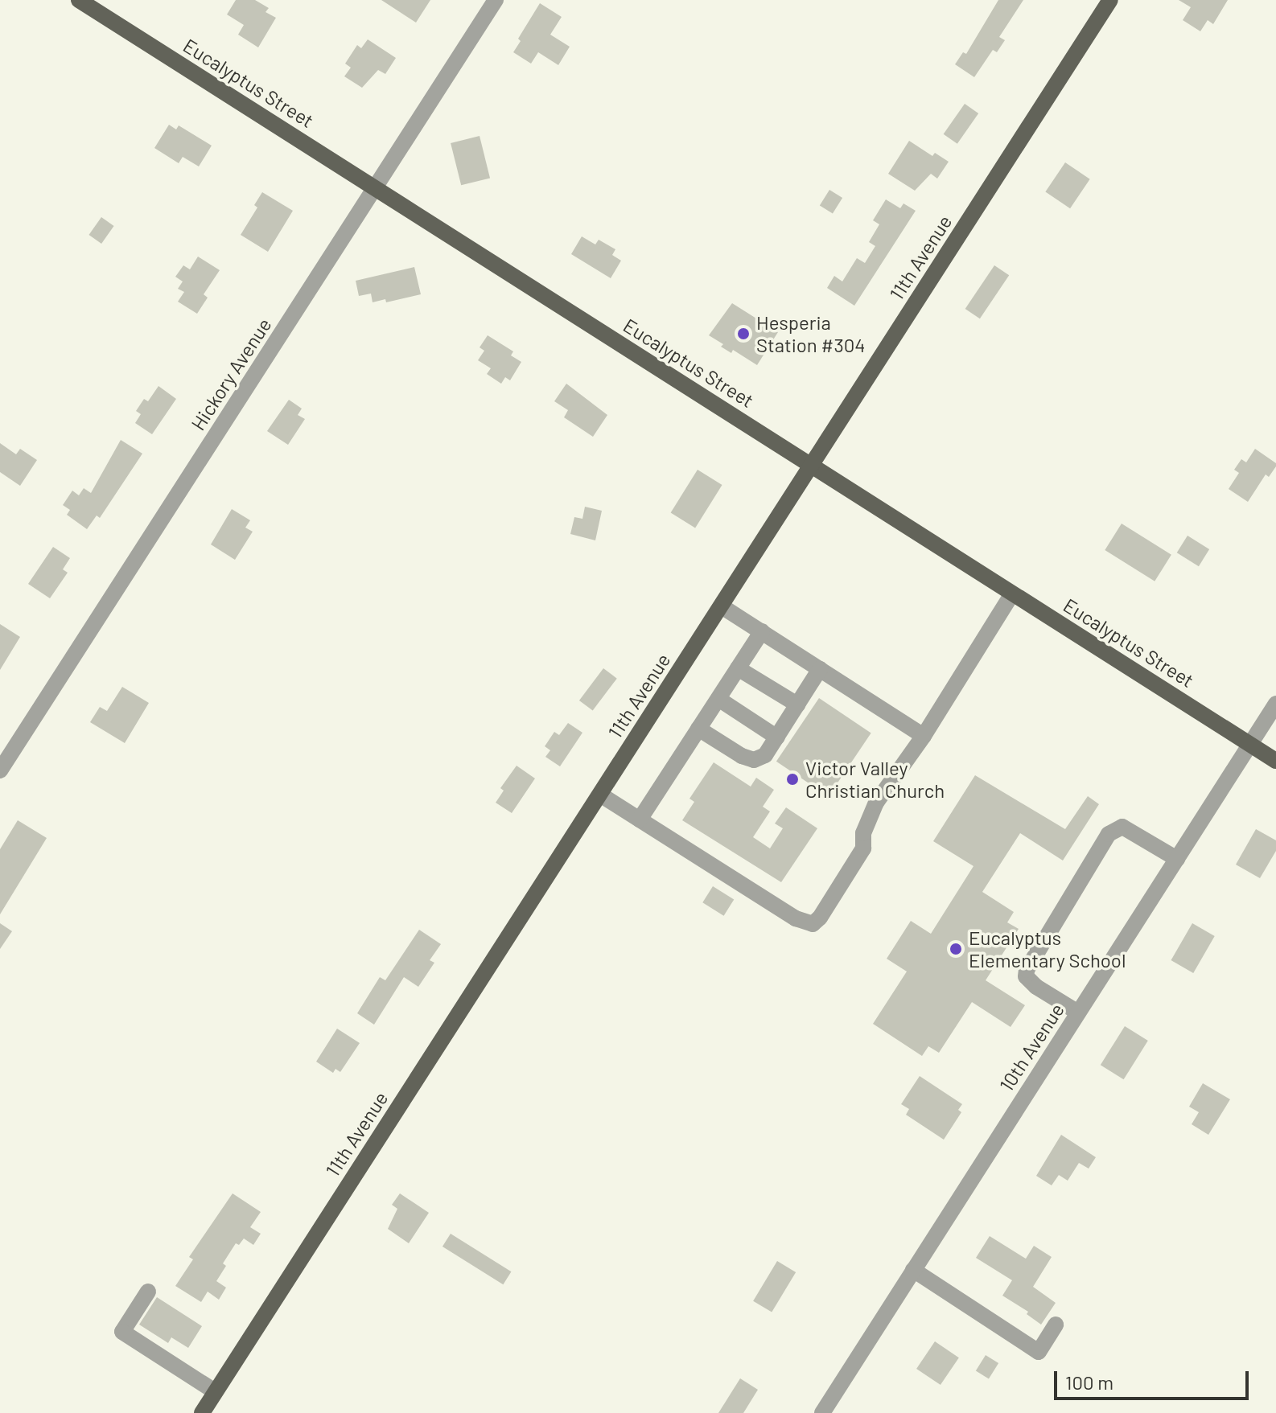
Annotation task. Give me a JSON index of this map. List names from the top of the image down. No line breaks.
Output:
{"streets":{"main road":["Eucalyptus Street","11th Avenue"],"street":["Hickory Avenue","10th Avenue"]},"crossings":[["Eucalyptus Street","11th Avenue"],["Eucalyptus Street","Hickory Avenue"],["Eucalyptus Street","10th Avenue"]],"places":["Hesperia Station #304","Victor Valley Christian Church","Eucalyptus Elementary School"],"scale_bar":"100 m"}
